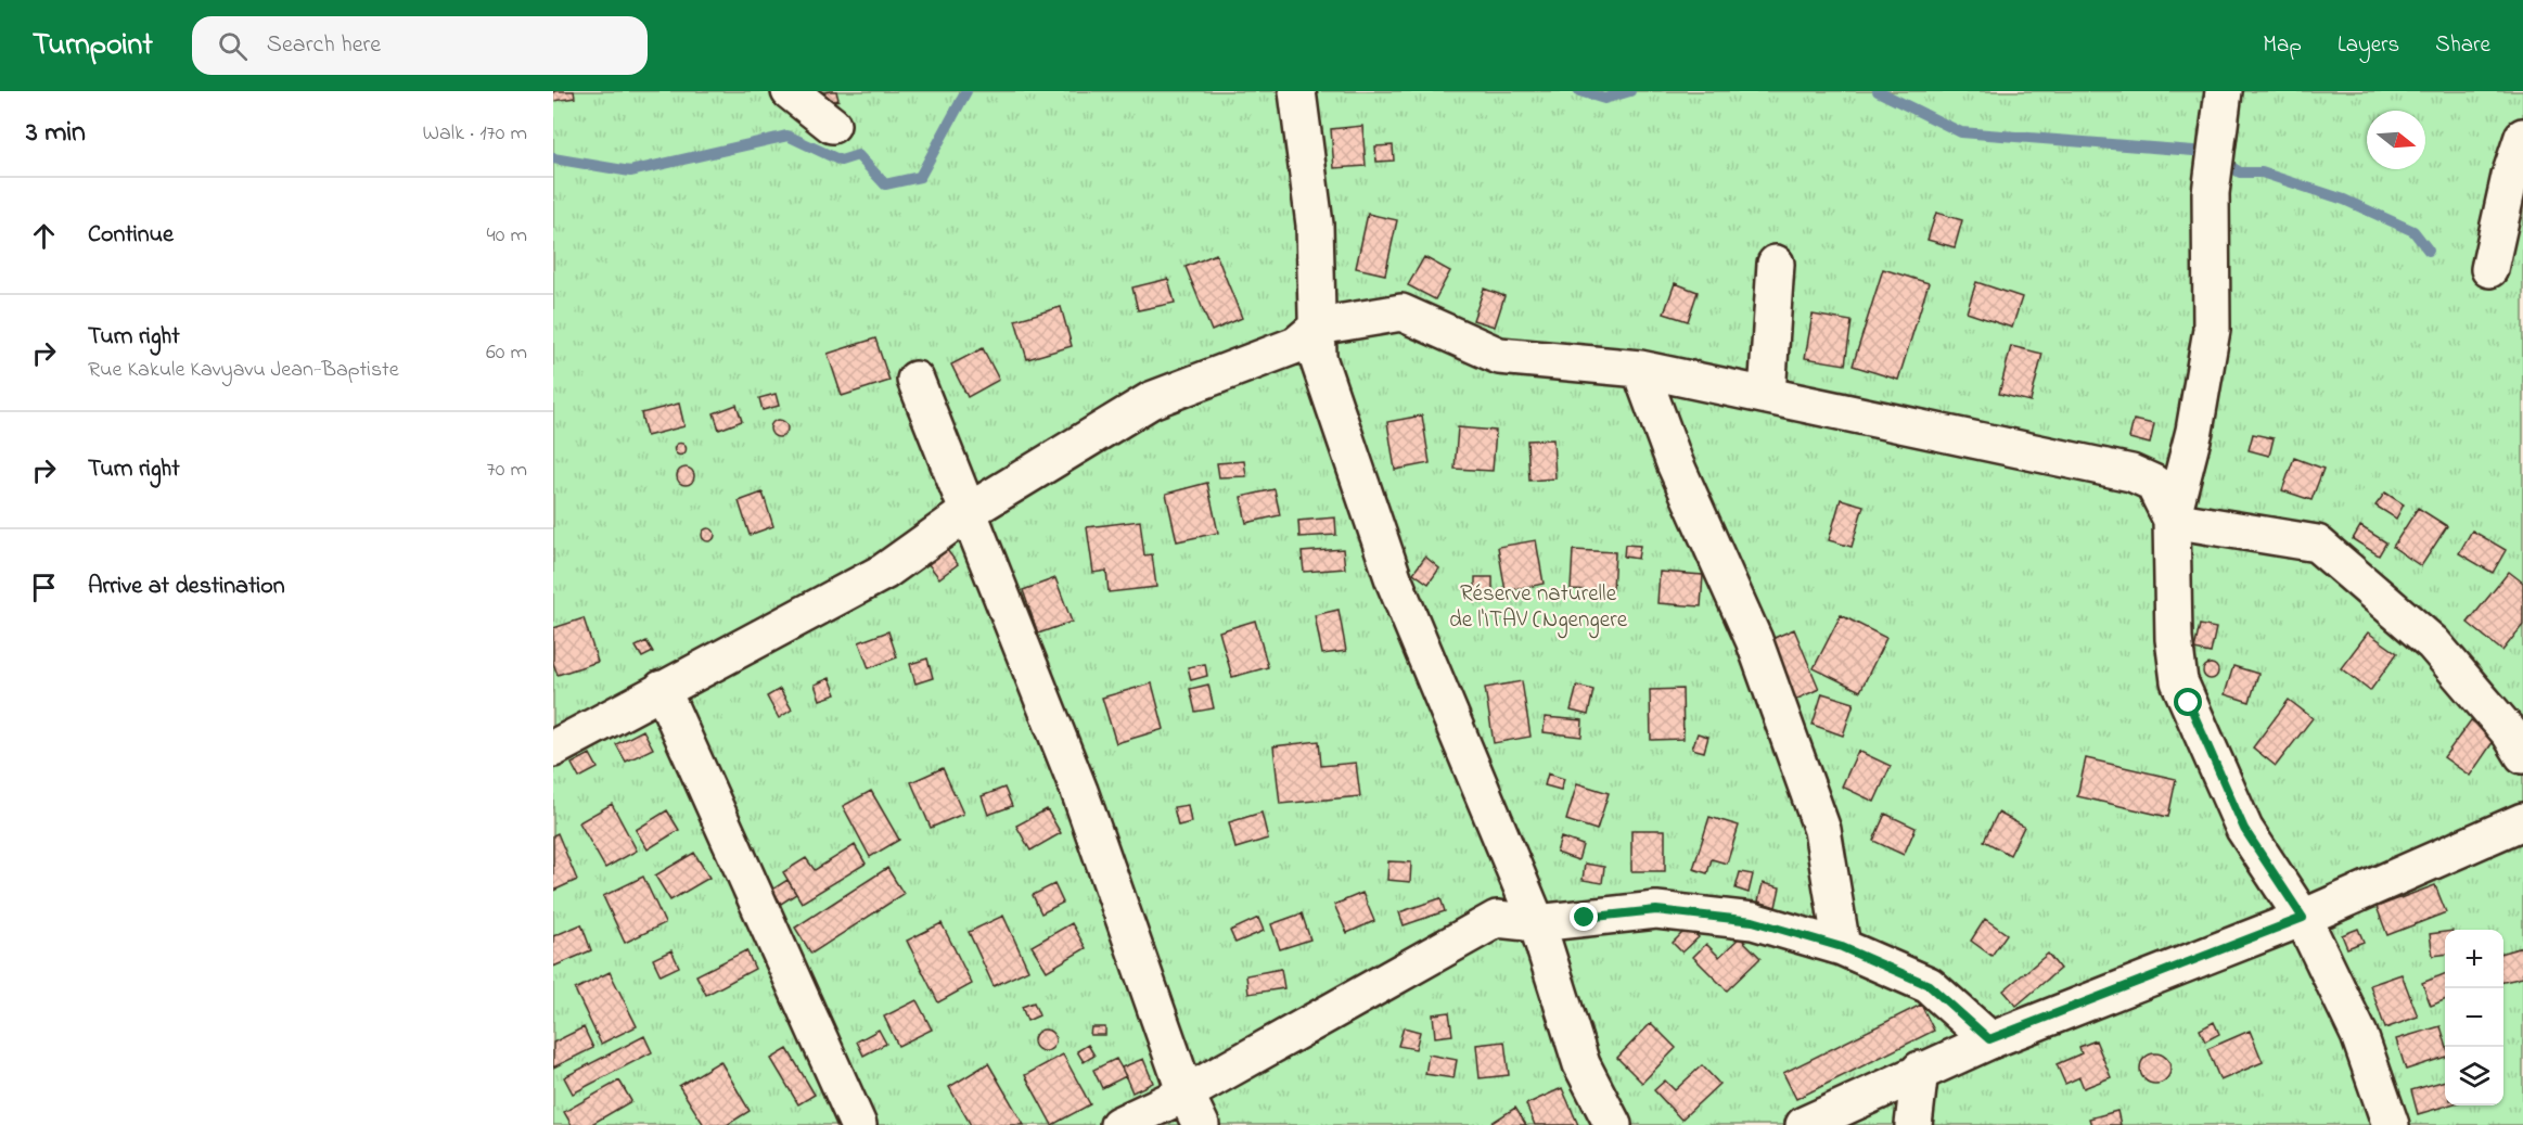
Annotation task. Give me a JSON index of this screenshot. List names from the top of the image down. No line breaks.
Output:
{"parks":["Réserve naturelle de l'ITAV (Ngengere"],"north":"right","page":{"header":"Turnpoint","search":"Search here","nav":["Map","Layers","Share"],"heading":["3 min","Walk · 170 m"],"list":[["Continue","40 m"],["Turn right","Rue Kakule Kavyavu Jean-Baptiste","60 m"],["Turn right","70 m"],"Arrive at destination"],"map_buttons":["+","−"]}}
